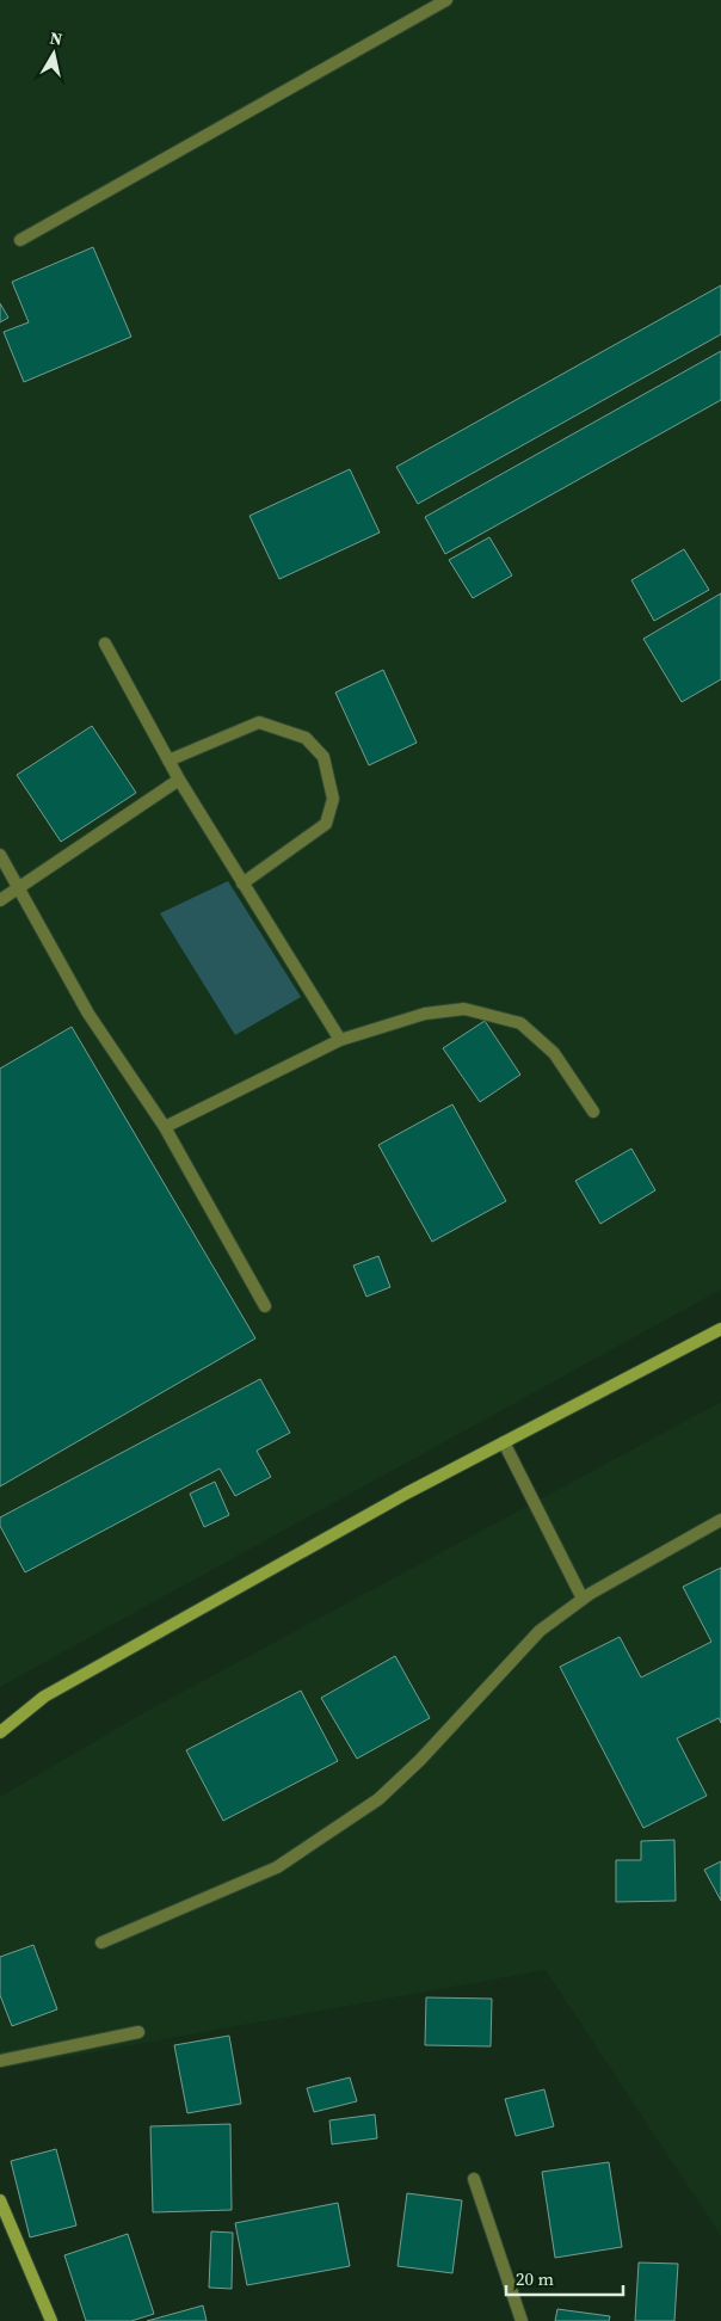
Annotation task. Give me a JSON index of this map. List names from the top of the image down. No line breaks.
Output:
{"scale_bar":"20 m","north":"top"}
